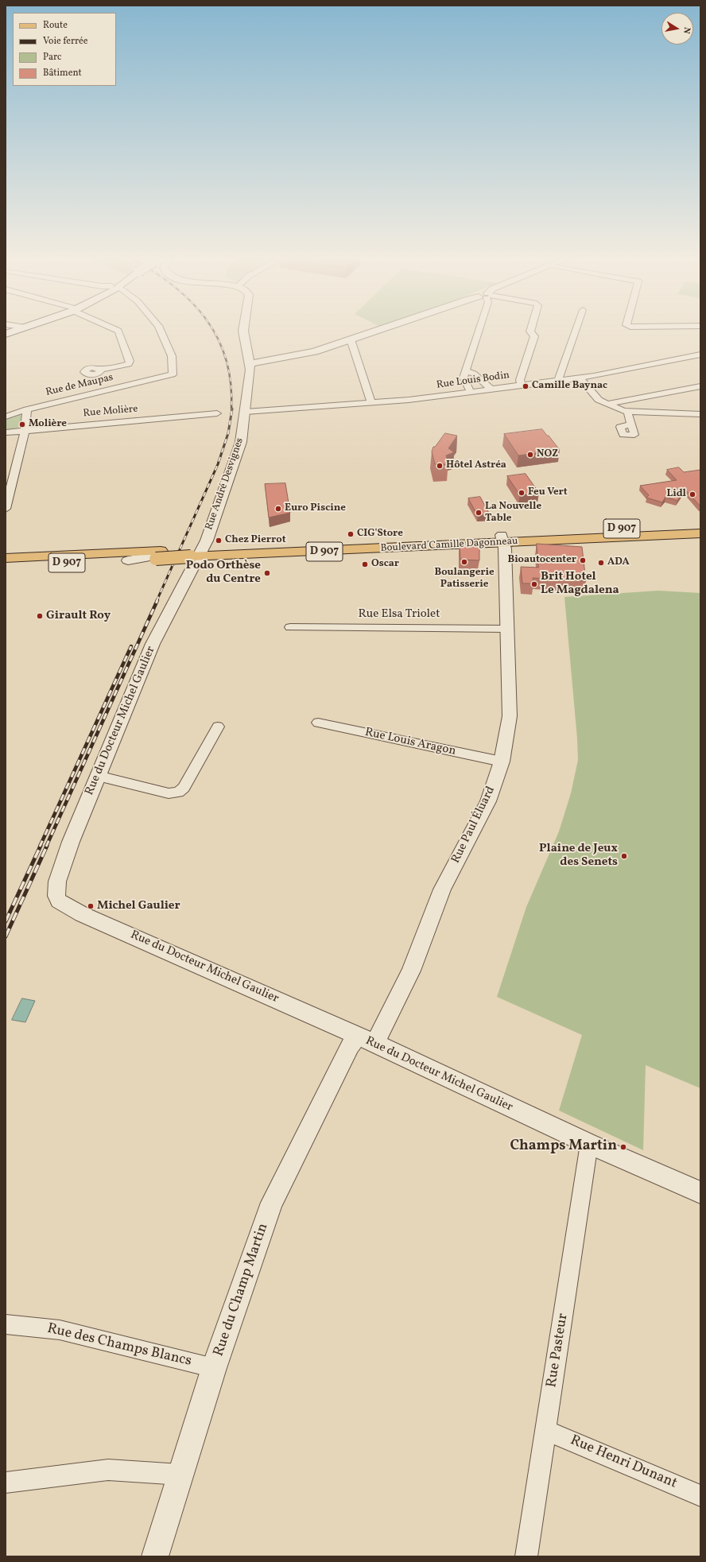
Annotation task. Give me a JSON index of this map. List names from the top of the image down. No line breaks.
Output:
{"streets":{"main road":["D 907","Boulevard Camille Dagonneau"],"street":["Rue Louis Bodin","Rue de Maupas","Rue Molière","Rue André Desvignes","Rue Elsa Triolet","Rue du Docteur Michel Gaulier","Rue Louis Aragon","Rue Paul Éluard","Rue du Champ Martin","Rue des Champs Blancs","Rue Pasteur","Rue Henri Dunant"]},"crossings":[["Rue Louis Bodin","Rue André Desvignes"],["Rue André Desvignes","D 907"],["Rue André Desvignes","Boulevard Camille Dagonneau"],["Rue André Desvignes","Rue du Docteur Michel Gaulier"],["D 907","Boulevard Camille Dagonneau"],["D 907","Rue du Docteur Michel Gaulier"],["Boulevard Camille Dagonneau","Rue du Docteur Michel Gaulier"],["Boulevard Camille Dagonneau","Rue Paul Éluard"],["Rue Elsa Triolet","Rue Paul Éluard"],["Rue du Docteur Michel Gaulier","Rue Paul Éluard"],["Rue du Docteur Michel Gaulier","Rue du Champ Martin"],["Rue du Docteur Michel Gaulier","Rue Pasteur"],["Rue Louis Aragon","Rue Paul Éluard"],["Rue Paul Éluard","Rue du Champ Martin"],["Rue du Champ Martin","Rue des Champs Blancs"],["Rue Pasteur","Rue Henri Dunant"]],"places":["Camille Baynac","Molière","NOZ","Hôtel Astréa","Feu Vert","Lidl","Euro Piscine","La Nouvelle Table","CIG'Store","Chez Pierrot","Bioautocenter","Boulangerie Patisserie","ADA","Oscar","Podo Orthèse du Centre","Brit Hotel Le Magdalena","Girault Roy","Plaine de Jeux des Senets","Michel Gaulier","Champs Martin"],"legend":["Route","Voie ferrée","Parc","Bâtiment"],"north":"right"}
